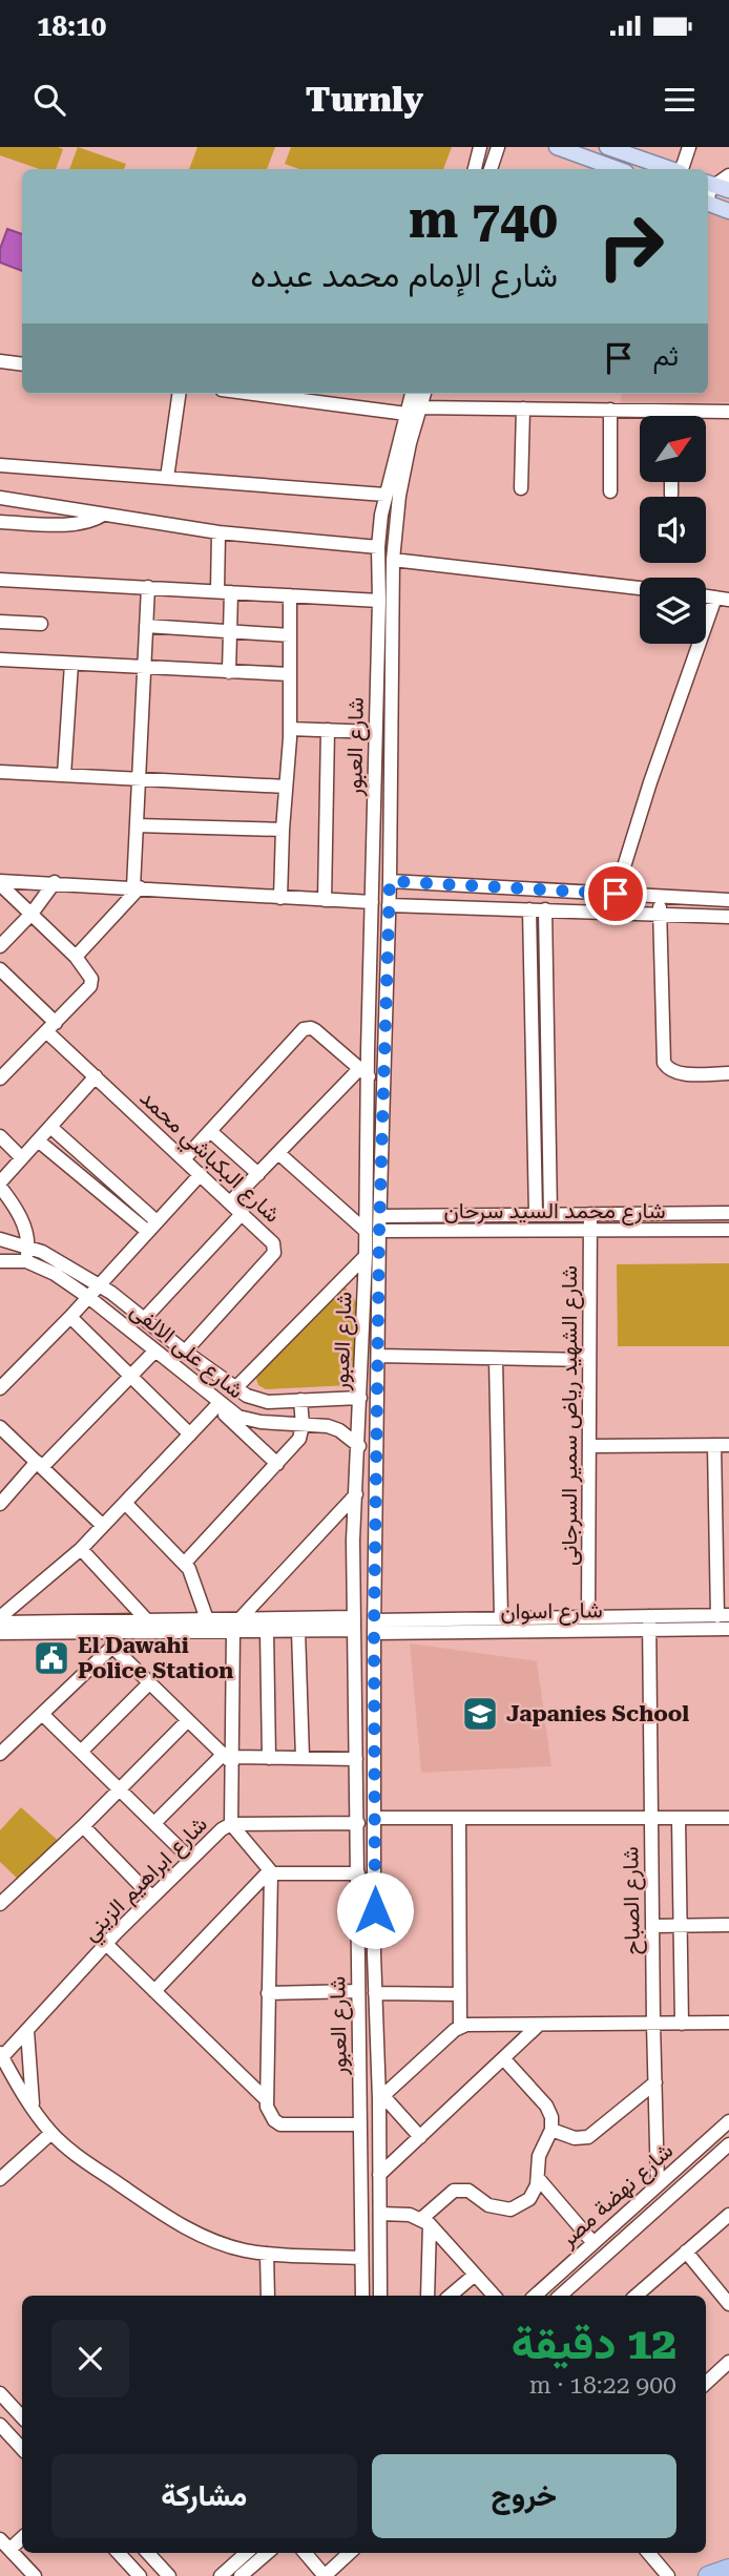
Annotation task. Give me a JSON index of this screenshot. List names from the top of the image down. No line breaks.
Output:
{"streets":{"street":["شارع العبور","شارع البكباشي محمد","شارع محمد السيد سرحان","شارع على الالفى","شارع الشهيد رياض سمير السرجانى","شارع اسوان","شارع ابراهيم الزيني","شارع الصباح","شارع نهضة مصر"]},"crossings":[["شارع العبور","شارع محمد السيد سرحان"],["شارع العبور","شارع على الالفى"],["شارع العبور","شارع اسوان"],["شارع العبور","شارع ابراهيم الزيني"],["شارع البكباشي محمد","شارع على الالفى"],["شارع محمد السيد سرحان","شارع الشهيد رياض سمير السرجانى"],["شارع الشهيد رياض سمير السرجانى","شارع اسوان"],["شارع اسوان","شارع الصباح"],["شارع الصباح","شارع نهضة مصر"]],"places":{"public building":["El Dawahi Police Station"],"school or university":["Japanies School"]},"north":"top right","page":{"status":"18:10","header":"Turnly","turn":["740 m","شارع الإمام محمد عبده"],"then":"ثم","heading":["12 دقيقة","900 m · 18:22"],"buttons":["خروج","مشاركة"]}}
